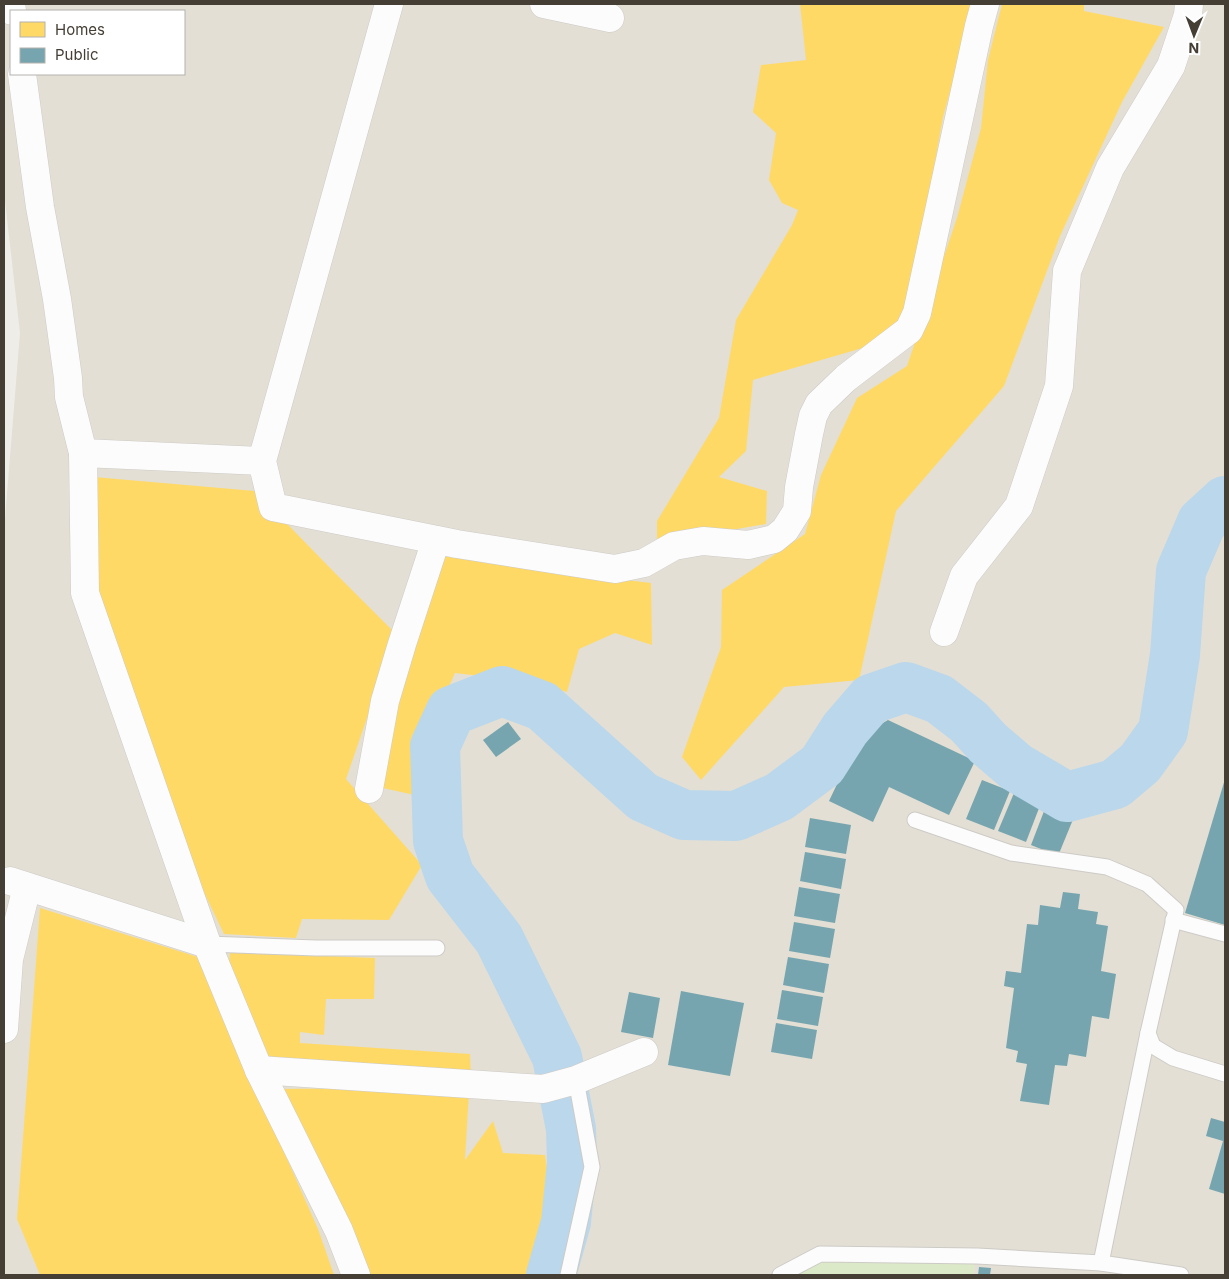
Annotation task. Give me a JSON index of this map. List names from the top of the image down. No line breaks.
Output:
{"legend":["Homes","Public"],"north":"bottom"}
